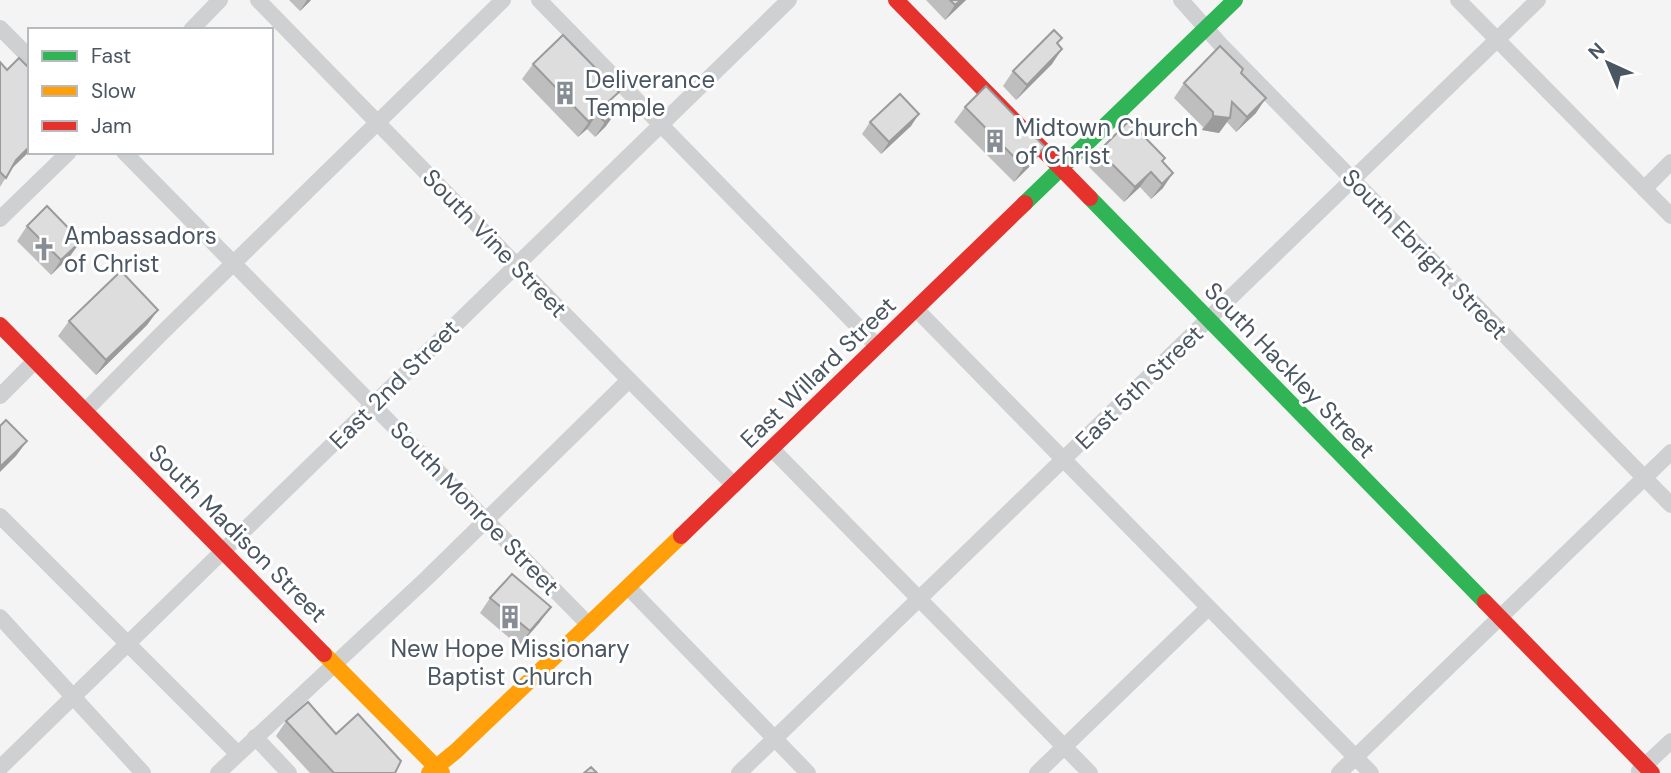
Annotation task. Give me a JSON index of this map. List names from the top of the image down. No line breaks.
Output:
{"streets":{"street":["South Vine Street","South Ebright Street","South Hackley Street","East Willard Street","East 2nd Street","East 5th Street","South Monroe Street","South Madison Street"]},"crossings":[["South Vine Street","East Willard Street"],["South Vine Street","East 2nd Street"],["South Ebright Street","East Willard Street"],["South Ebright Street","East 5th Street"],["South Hackley Street","East Willard Street"],["South Hackley Street","East 5th Street"],["East Willard Street","South Monroe Street"],["East Willard Street","South Madison Street"],["East 2nd Street","South Monroe Street"],["East 2nd Street","South Madison Street"]],"places":{"building":["Deliverance Temple","Midtown Church of Christ","New Hope Missionary Baptist Church"],"church":["Ambassadors of Christ"]},"legend":["Fast","Slow","Jam"],"north":"top left"}
